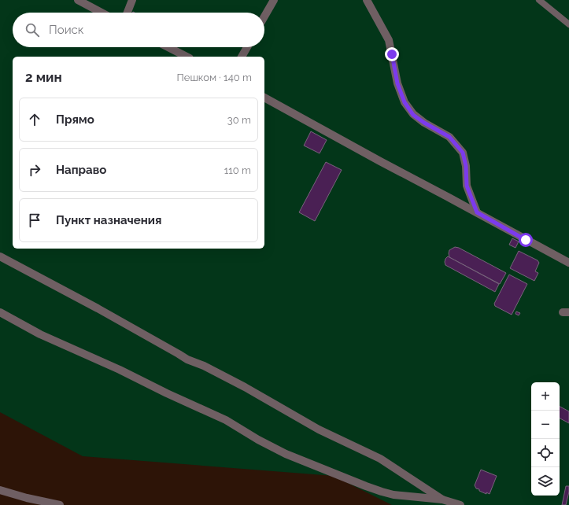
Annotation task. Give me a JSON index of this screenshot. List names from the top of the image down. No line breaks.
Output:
{"page":{"search":"Поиск","heading":["2 мин","Пешком · 140 m"],"list":[["Прямо","30 m"],["Направо","110 m"],"Пункт назначения"],"map_buttons":["+","−"]}}
